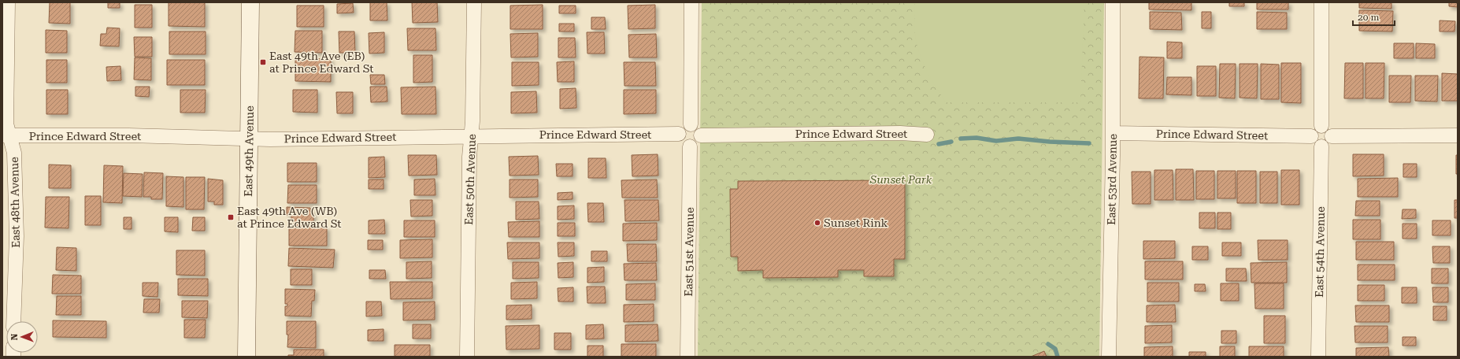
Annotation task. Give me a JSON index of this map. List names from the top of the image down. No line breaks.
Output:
{"streets":{"street":["Prince Edward Street","East 49th Avenue","East 50th Avenue","East 53rd Avenue","East 48th Avenue","East 51st Avenue","East 54th Avenue"]},"crossings":[["Prince Edward Street","East 49th Avenue"],["Prince Edward Street","East 50th Avenue"],["Prince Edward Street","East 53rd Avenue"],["Prince Edward Street","East 48th Avenue"],["Prince Edward Street","East 51st Avenue"],["Prince Edward Street","East 54th Avenue"]],"parks":["Sunset Park"],"places":{"transit":["East 49th Ave (EB) at Prince Edward St","East 49th Ave (WB) at Prince Edward St"],"other":["Sunset Rink"]},"scale_bar":"20 m","north":"left"}
